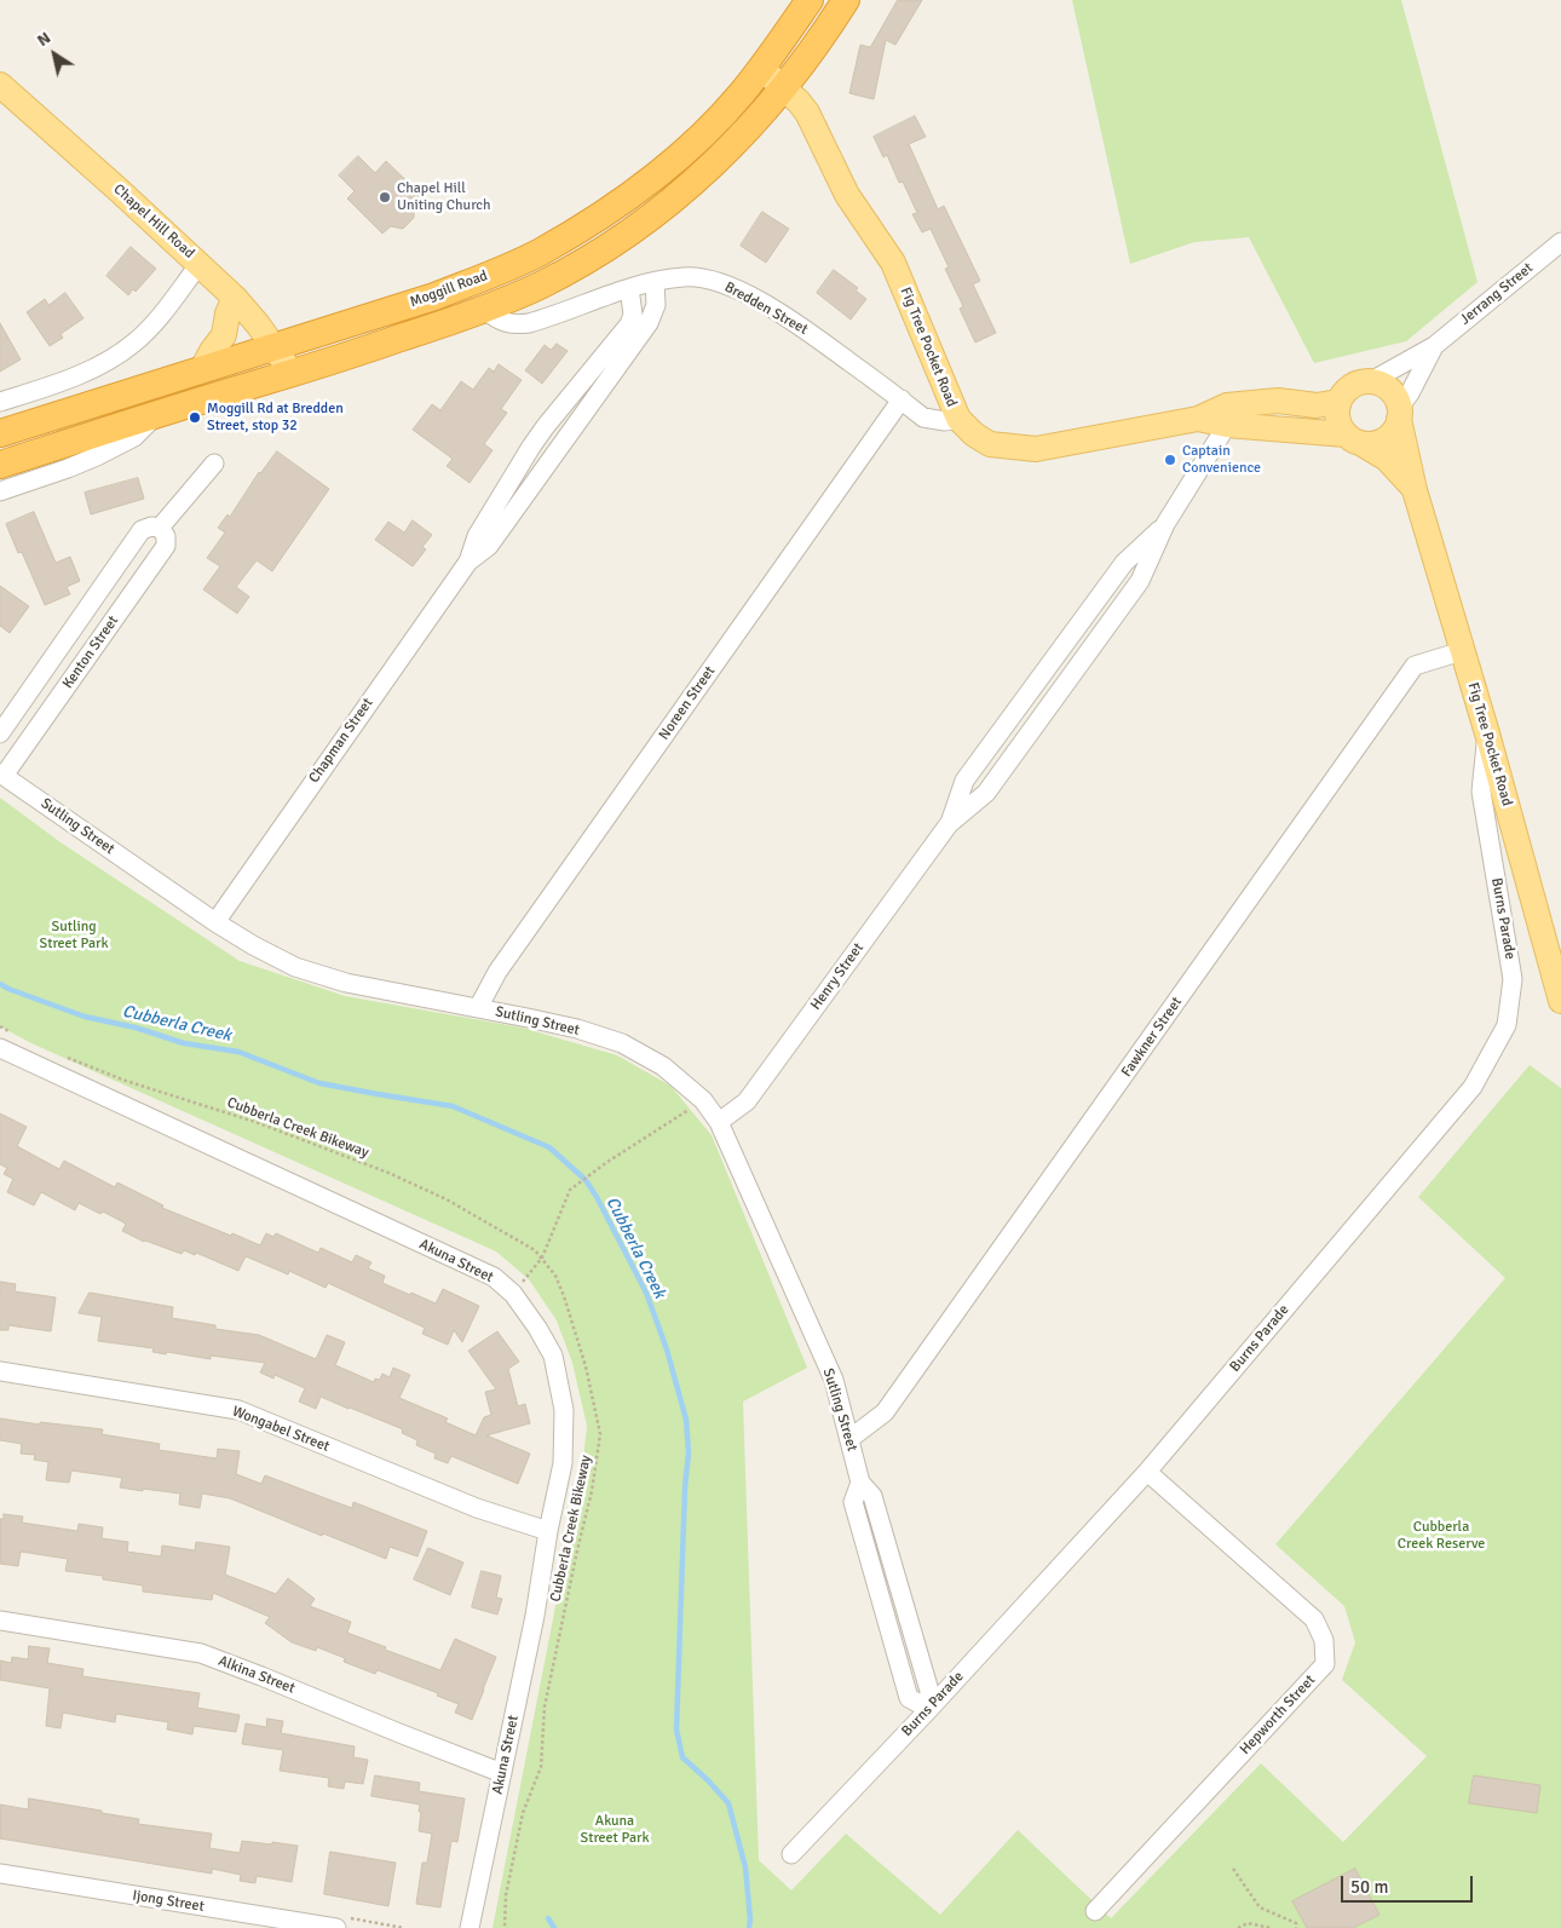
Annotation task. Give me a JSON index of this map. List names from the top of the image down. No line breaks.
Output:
{"streets":{"highway":["Moggill Road"],"main road":["Chapel Hill Road","Fig Tree Pocket Road"],"street":["Jerrang Street","Bredden Street","Kenton Street","Noreen Street","Chapman Street","Sutling Street","Burns Parade","Henry Street","Fawkner Street","Akuna Street","Wongabel Street","Alkina Street","Hepworth Street","Ijong Street"],"path":["Cubberla Creek Bikeway"]},"crossings":[["Chapel Hill Road","Moggill Road"],["Moggill Road","Bredden Street"],["Moggill Road","Fig Tree Pocket Road"],["Jerrang Street","Fig Tree Pocket Road"],["Bredden Street","Fig Tree Pocket Road"],["Bredden Street","Noreen Street"],["Bredden Street","Chapman Street"],["Fig Tree Pocket Road","Burns Parade"],["Fig Tree Pocket Road","Henry Street"],["Fig Tree Pocket Road","Fawkner Street"],["Kenton Street","Sutling Street"],["Noreen Street","Sutling Street"],["Chapman Street","Sutling Street"],["Sutling Street","Burns Parade"],["Sutling Street","Henry Street"],["Sutling Street","Fawkner Street"],["Burns Parade","Hepworth Street"],["Akuna Street","Wongabel Street"],["Akuna Street","Alkina Street"]],"water":["Cubberla Creek"],"parks":["Sutling Street Park","Cubberla Creek Reserve","Akuna Street Park"],"places":["Chapel Hill Uniting Church","Moggill Rd at Bredden Street, stop 32","Captain Convenience"],"scale_bar":"50 m","north":"top left"}
